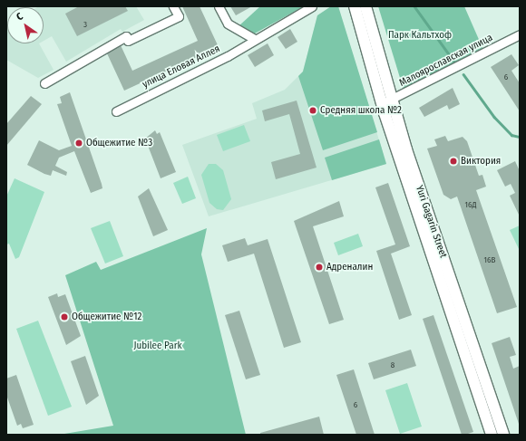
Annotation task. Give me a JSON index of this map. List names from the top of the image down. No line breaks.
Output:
{"streets":{"main road":["Yuri Gagarin Street"],"street":["Малоярославская улица","улица Еловая Аллея"]},"crossings":[["Малоярославская улица","Yuri Gagarin Street"]],"parks":["Парк Кальтхоф","Jubilee Park"],"places":["Средняя школа №2","Общежитие №3","Виктория","Адреналин","Общежитие №12"],"house_numbers":["3","6","16Д","16В","8","6"],"north":"top left"}
